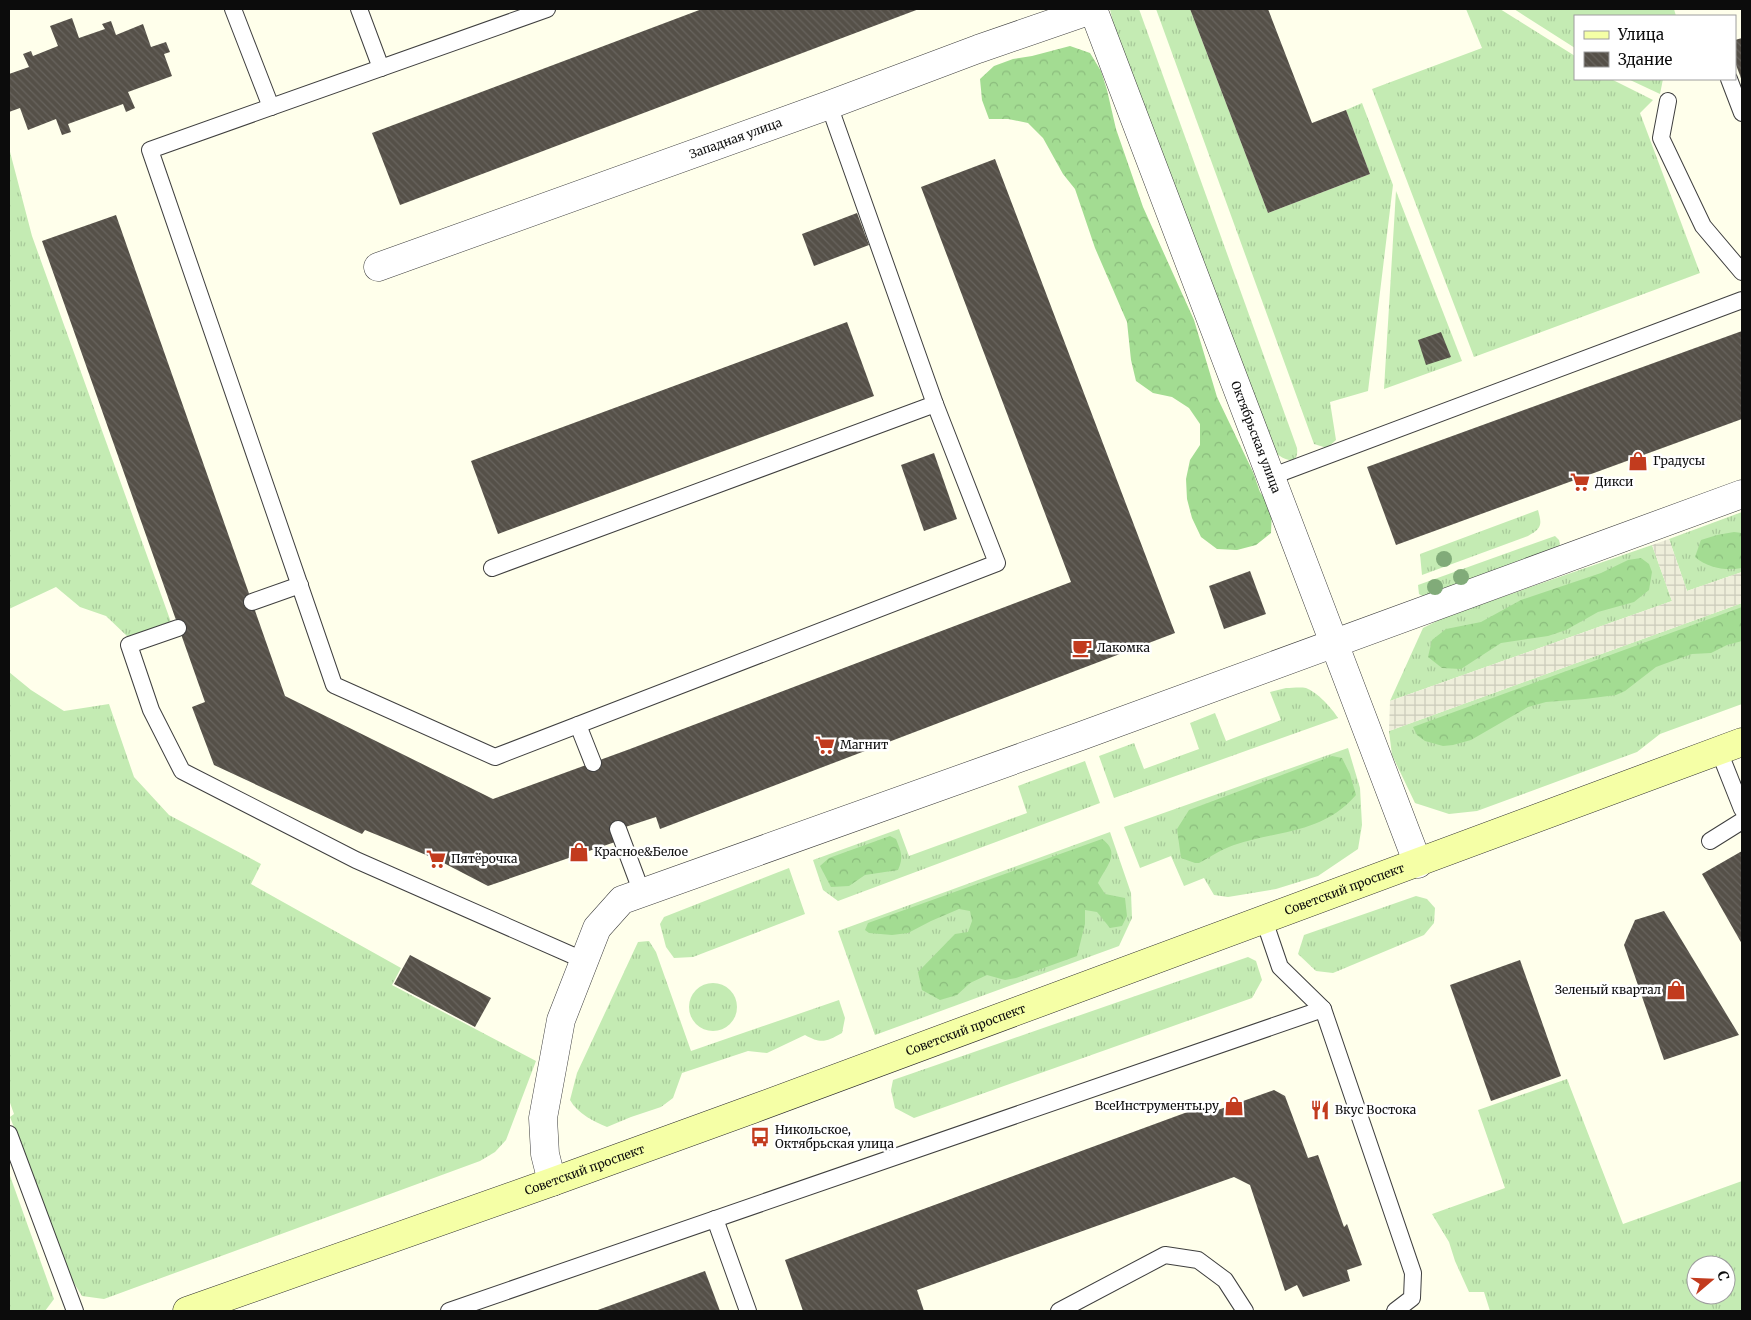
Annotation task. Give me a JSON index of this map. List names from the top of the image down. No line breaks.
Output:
{"streets":{"main road":["Советский проспект"],"street":["Западная улица","Октябрьская улица"]},"crossings":[["Западная улица","Октябрьская улица"],["Октябрьская улица","Советский проспект"]],"places":{"shop":["Градусы","Красное&Белое","Зеленый квартал","ВсеИнструменты.ру"],"supermarket":["Дикси","Магнит","Пятёрочка"],"cafe":["Лакомка"],"restaurant":["Вкус Востока"],"bus stop":["Никольское, Октябрьская улица"]},"legend":["Улица","Здание"],"north":"right"}
